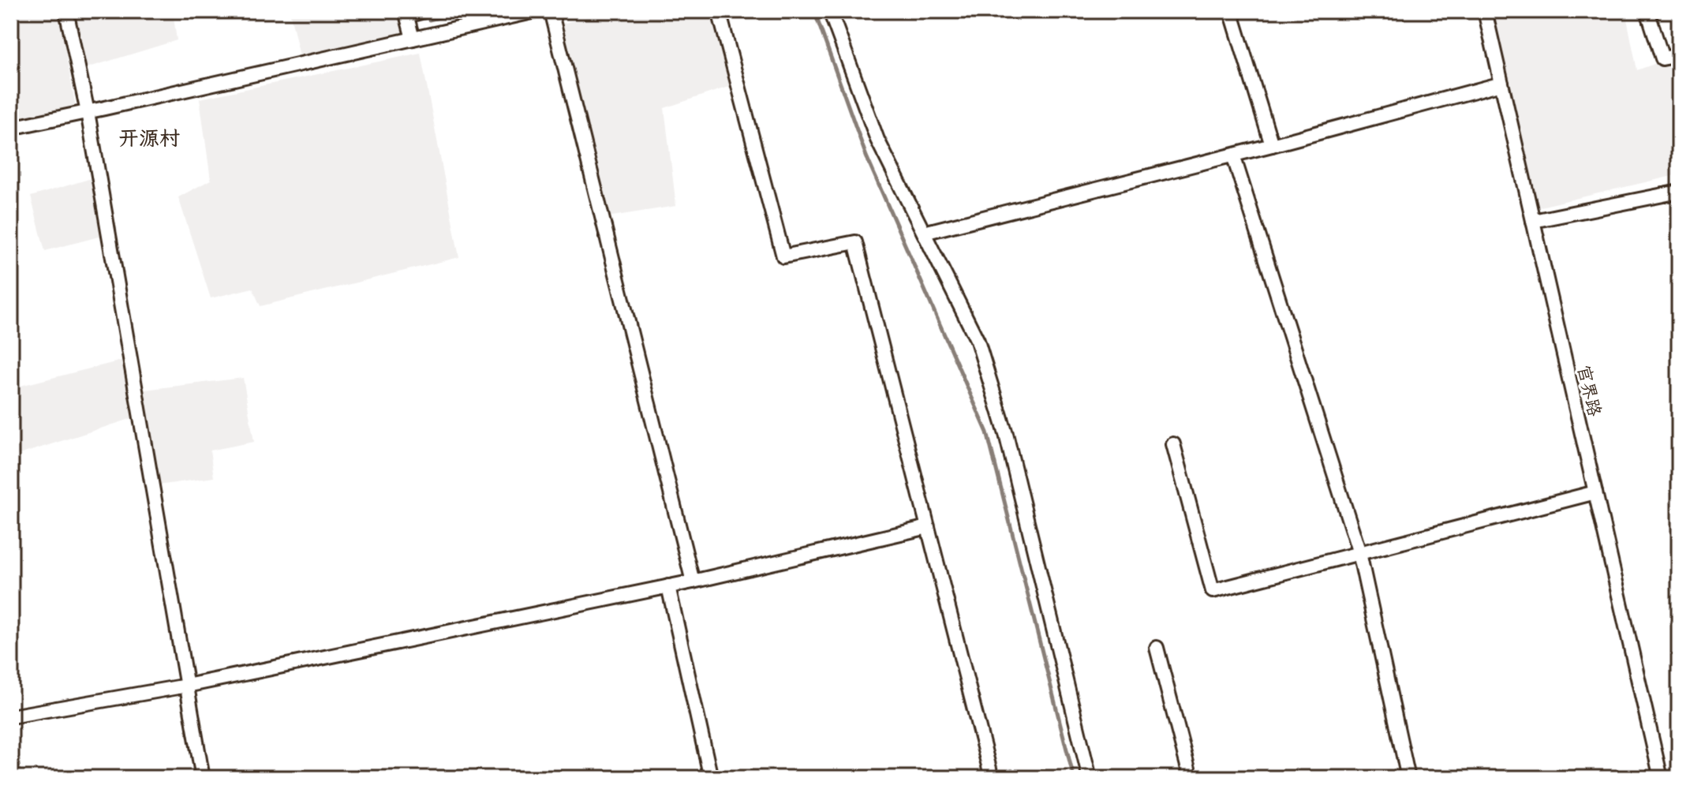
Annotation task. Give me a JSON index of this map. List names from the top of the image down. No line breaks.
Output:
{"streets":{"street":["官界路"]},"districts":["开源村"]}
